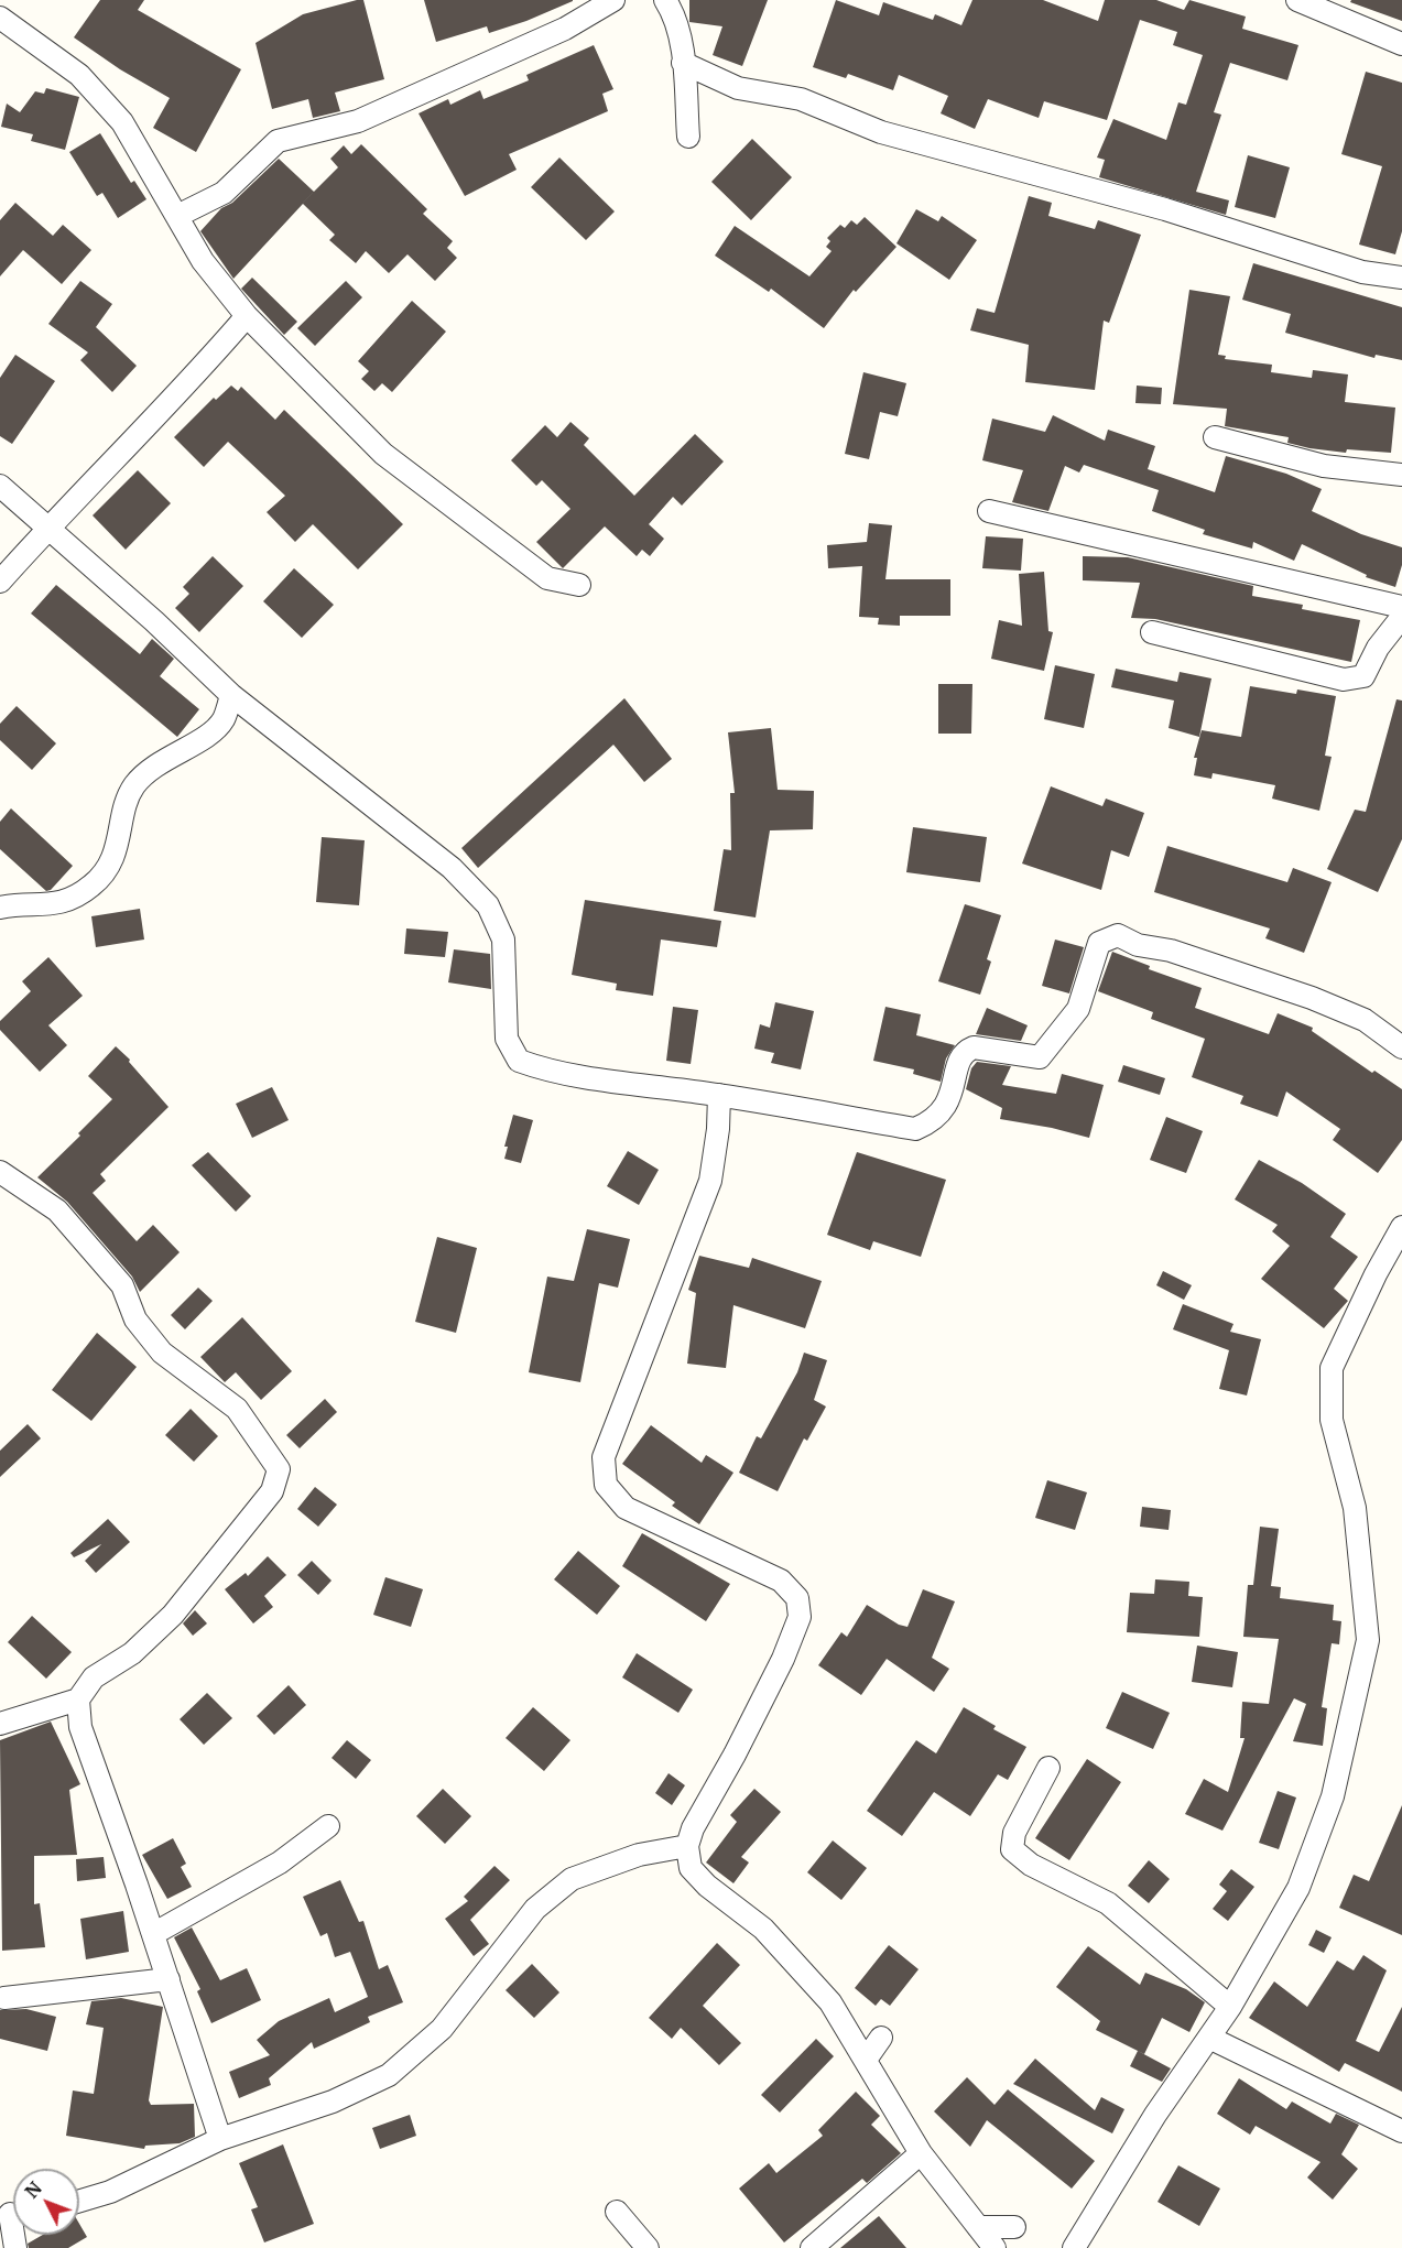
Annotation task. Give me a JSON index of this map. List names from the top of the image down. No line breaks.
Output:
{"north":"top left"}
